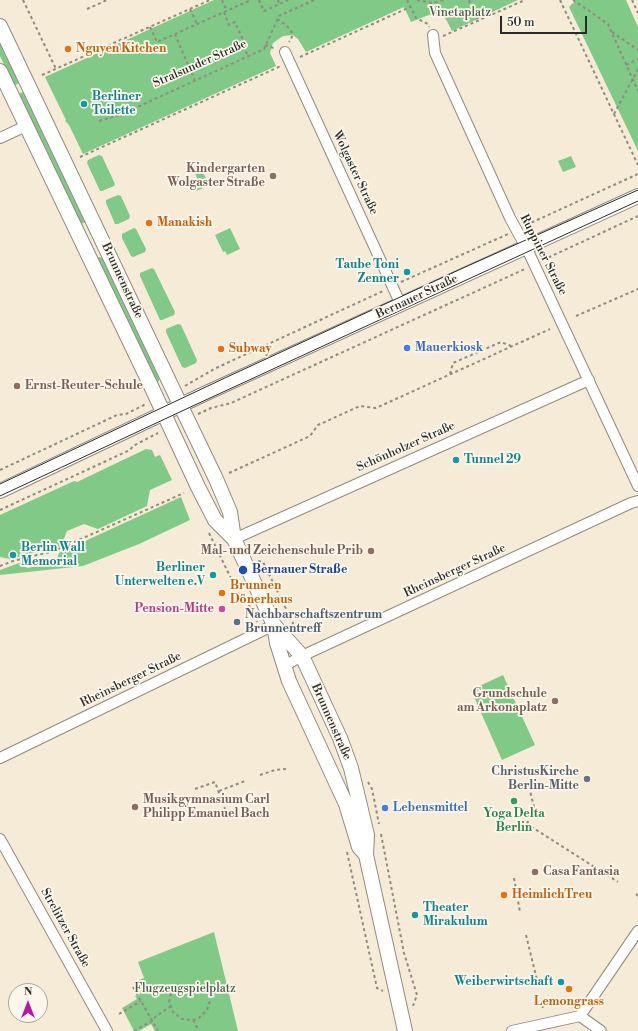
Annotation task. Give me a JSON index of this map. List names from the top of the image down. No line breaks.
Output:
{"streets":{"main road":["Brunnenstraße","Bernauer Straße"],"street":["Wolgaster Straße","Ruppiner Straße","Schönholzer Straße","Rheinsberger Straße","Strelitzer Straße"],"path":["Stralsunder Straße"]},"crossings":[["Wolgaster Straße","Bernauer Straße"],["Ruppiner Straße","Bernauer Straße"],["Ruppiner Straße","Schönholzer Straße"],["Brunnenstraße","Bernauer Straße"],["Brunnenstraße","Schönholzer Straße"],["Brunnenstraße","Rheinsberger Straße"]],"parks":["Vinetaplatz","Flugzeugspielplatz"],"places":["Nguyen Kitchen","Berliner Toilette","Kindergarten Wolgaster Straße","Manakish","Taube Toni Zenner","Mauerkiosk","Subway","Ernst-Reuter-Schule","Tunnel 29","Mal- und Zeichenschule Prib","Berlin Wall Memorial","Bernauer Straße","Berliner Unterwelten e.V","Brunnen Dönerhaus","Pension-Mitte","Nachbarschaftszentrum Brunnentreff","Grundschule am Arkonaplatz","ChristusKirche Berlin-Mitte","Yoga Delta Berlin","Musikgymnasium Carl Philipp Emanuel Bach","Lebensmittel","Casa Fantasia","HeimlichTreu","Theater Mirakulum","Weiberwirtschaft","Lemongrass"],"scale_bar":"50 m","north":"top"}
